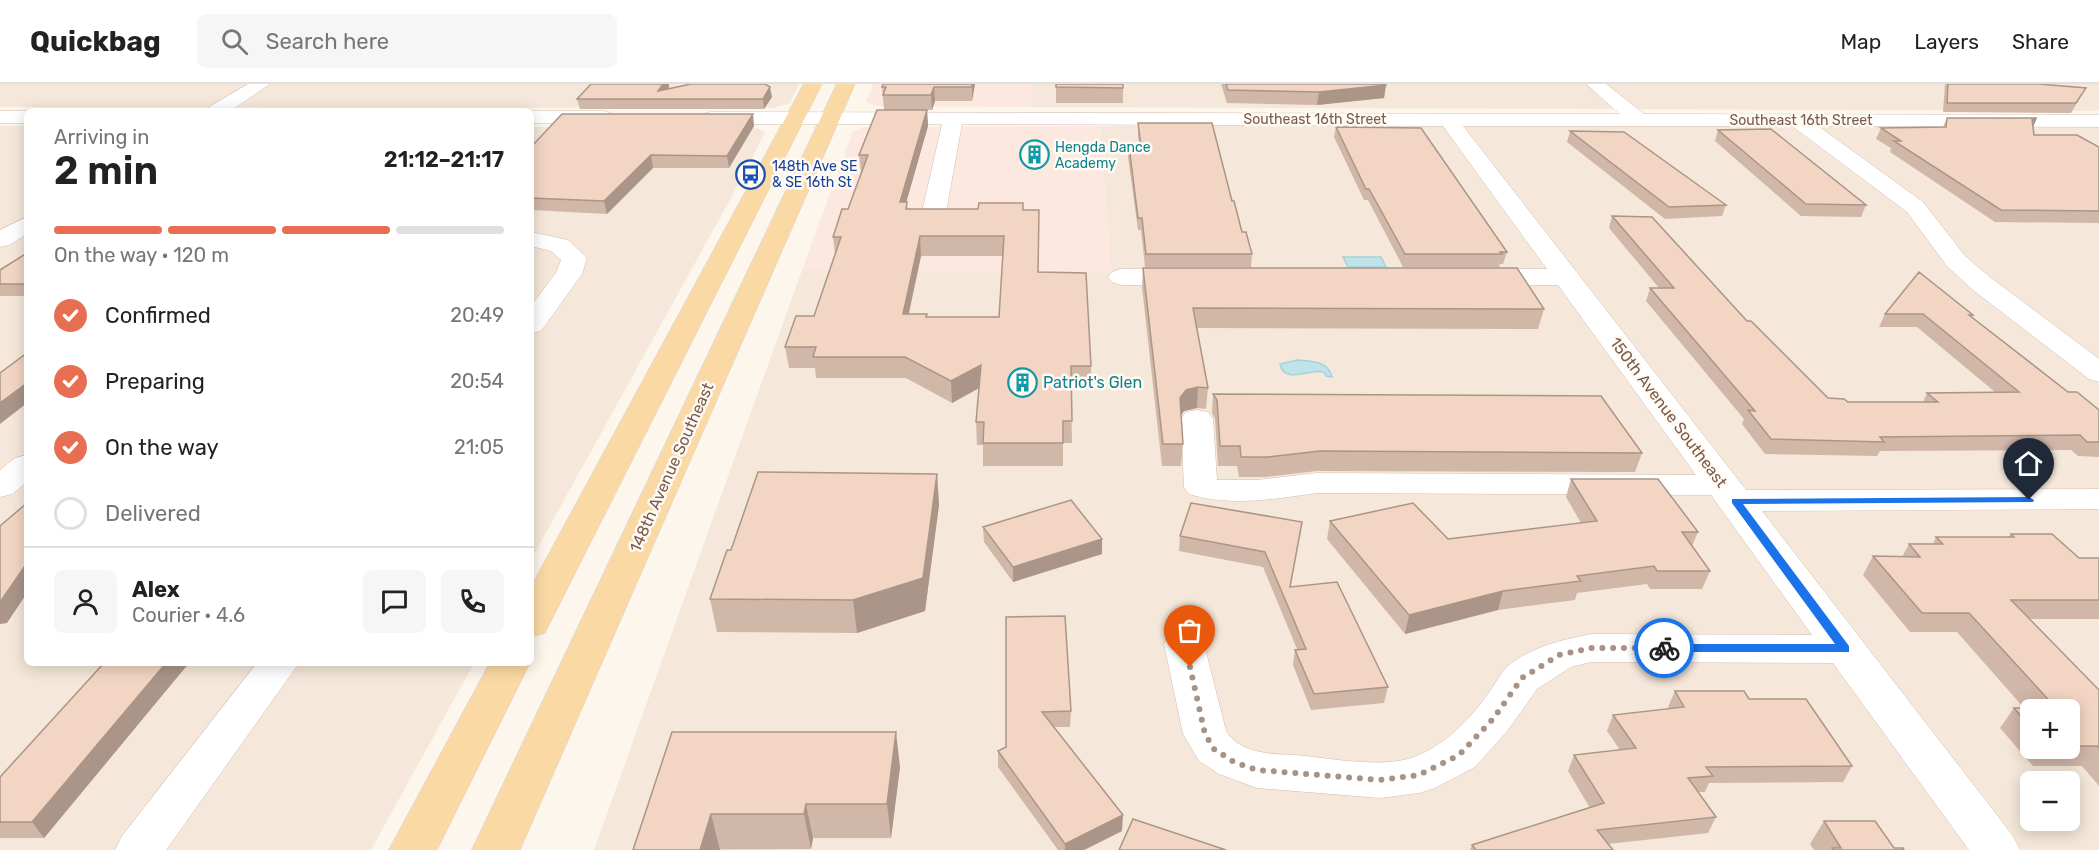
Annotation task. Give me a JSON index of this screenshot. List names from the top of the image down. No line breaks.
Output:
{"streets":{"main road":["148th Avenue Southeast"],"street":["Southeast 16th Street","150th Avenue Southeast"]},"crossings":[["Southeast 16th Street","150th Avenue Southeast"],["Southeast 16th Street","148th Avenue Southeast"]],"places":{"building":["Hengda Dance Academy","Patriot's Glen"],"bus stop":["148th Ave SE & SE 16th St"]},"page":{"header":"Quickbag","search":"Search here","nav":["Map","Layers","Share"],"heading":["2 min","Arriving in","21:12–21:17"],"panel":["Alex","Courier · 4.6"],"bar":"On the way · 120 m","list":[["Confirmed","20:49"],["Preparing","20:54"],["On the way","21:05"],"Delivered"],"map_buttons":["+","−"]}}
